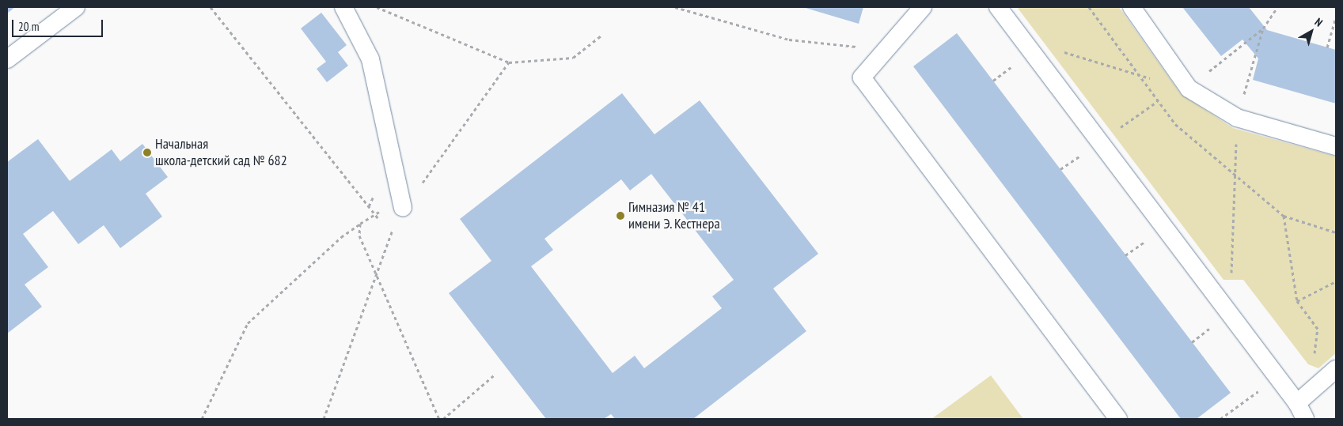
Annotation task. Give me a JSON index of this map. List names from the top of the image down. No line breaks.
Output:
{"places":["Начальная школа-детский сад № 682","Гимназия № 41 имени Э. Кестнера"],"scale_bar":"20 m","north":"top right"}
